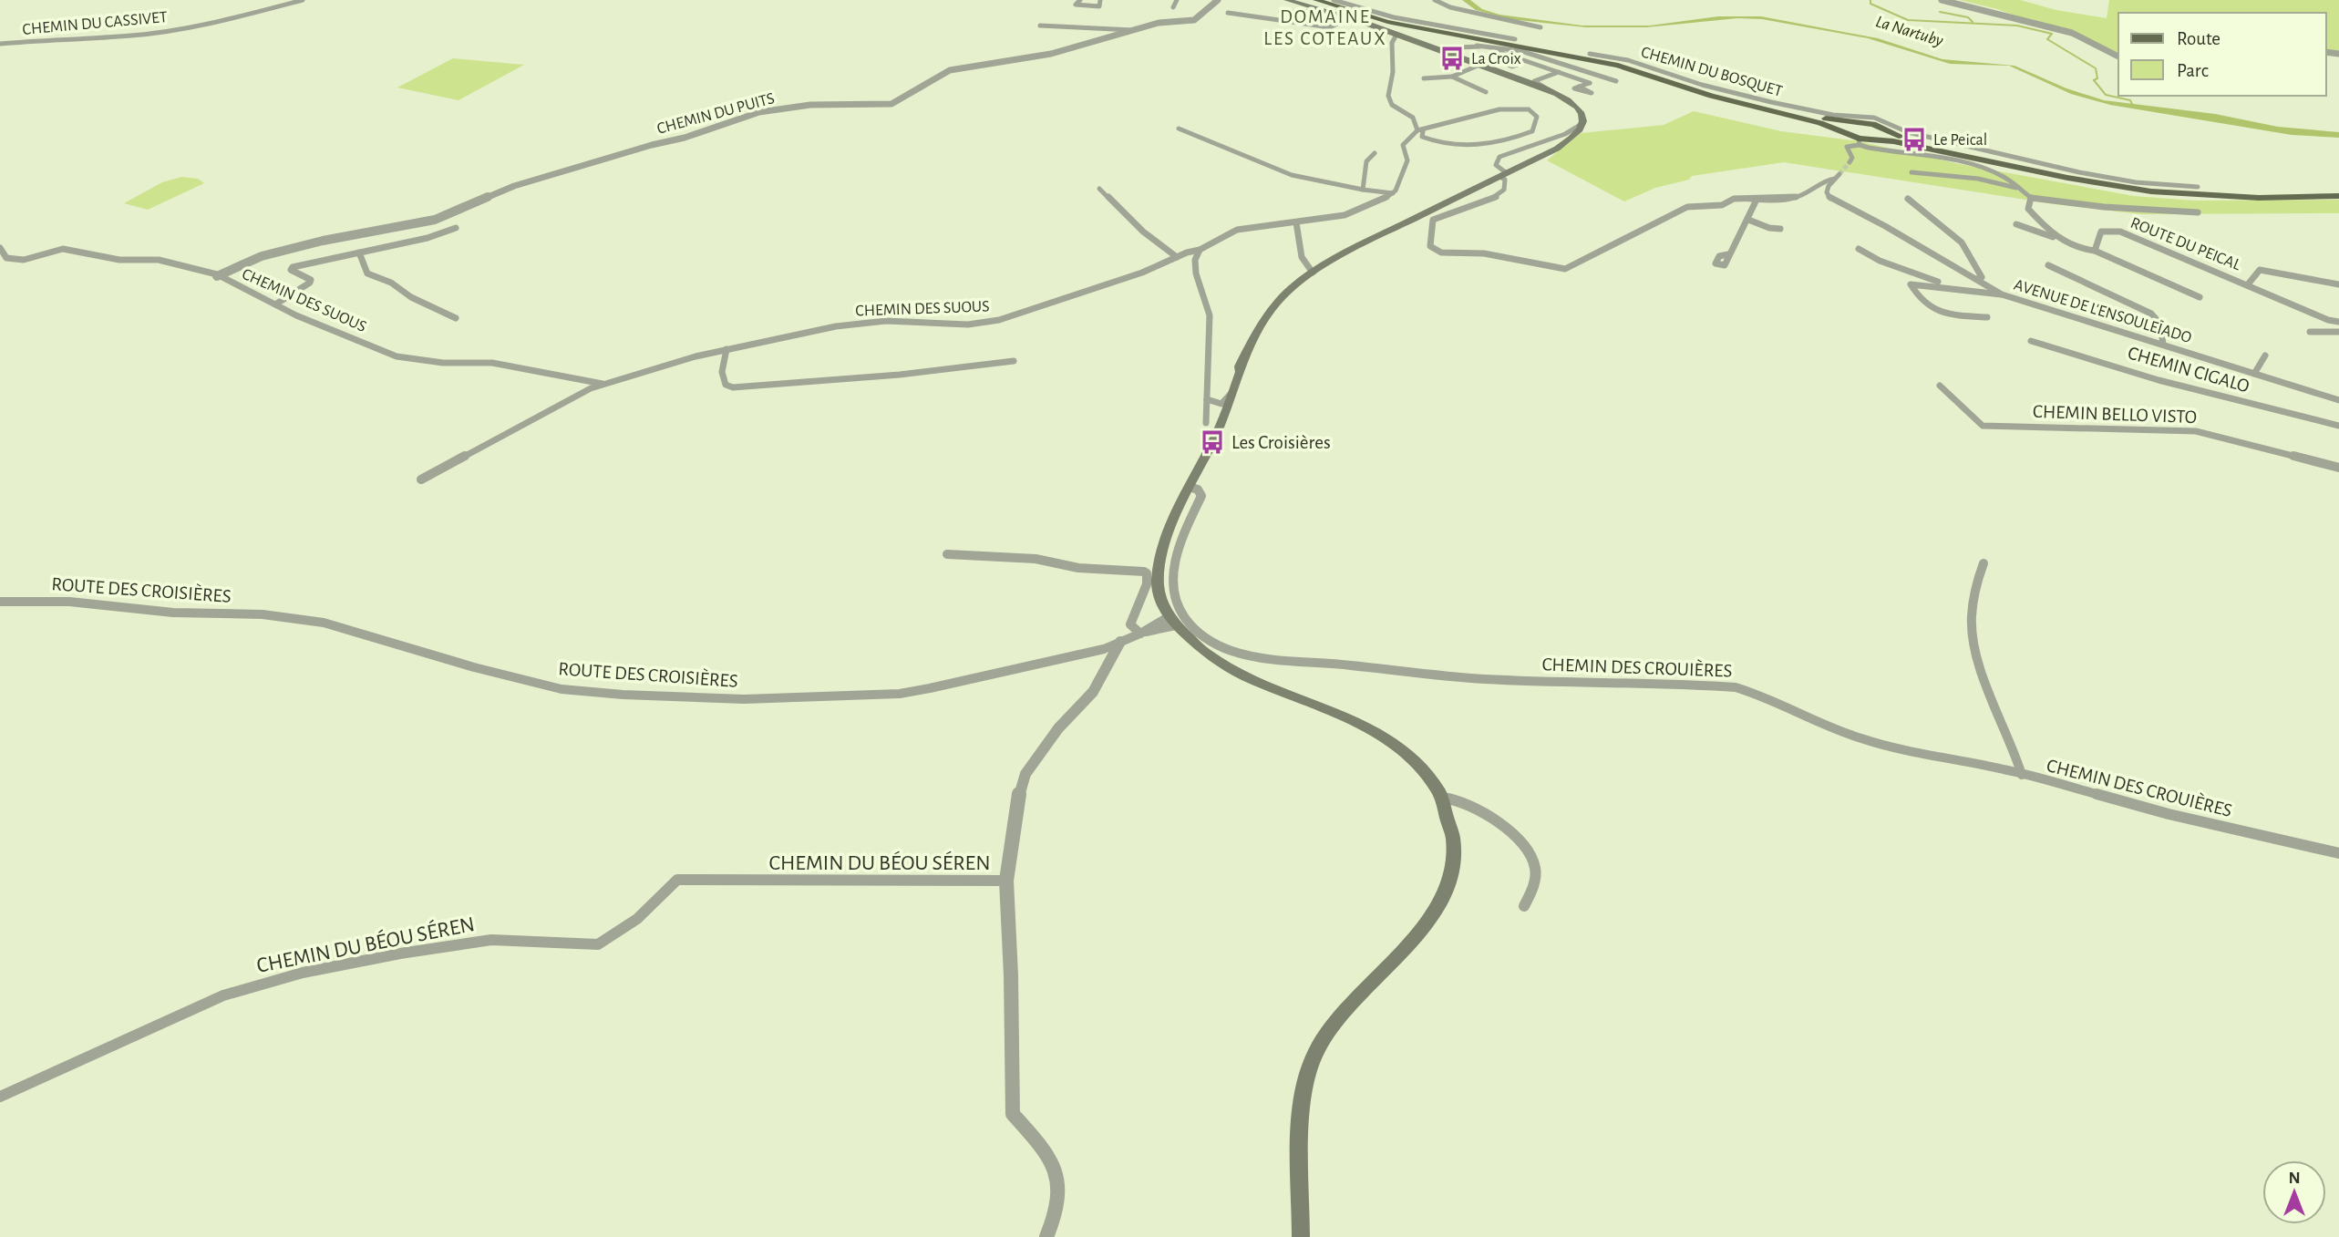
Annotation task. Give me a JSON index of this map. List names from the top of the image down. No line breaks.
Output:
{"streets":{"street":["CHEMIN DU CASSIVET","CHEMIN DU BOSQUET","CHEMIN DU PUITS","ROUTE DU PEICAL","CHEMIN DES SUOUS","AVENUE DE L'ENSOULEÏADO","CHEMIN CIGALO","CHEMIN BELLO VISTO","ROUTE DES CROISIÈRES","CHEMIN DES CROUIÈRES","CHEMIN DU BÉOU SÉREN"]},"crossings":[["CHEMIN DU PUITS","CHEMIN DES SUOUS"]],"districts":["DOMAINE LES COTEAUX"],"water":["La Nartuby"],"places":{"bus stop":["La Croix","Le Peical","Les Croisières"]},"legend":["Route","Parc"],"north":"top"}
